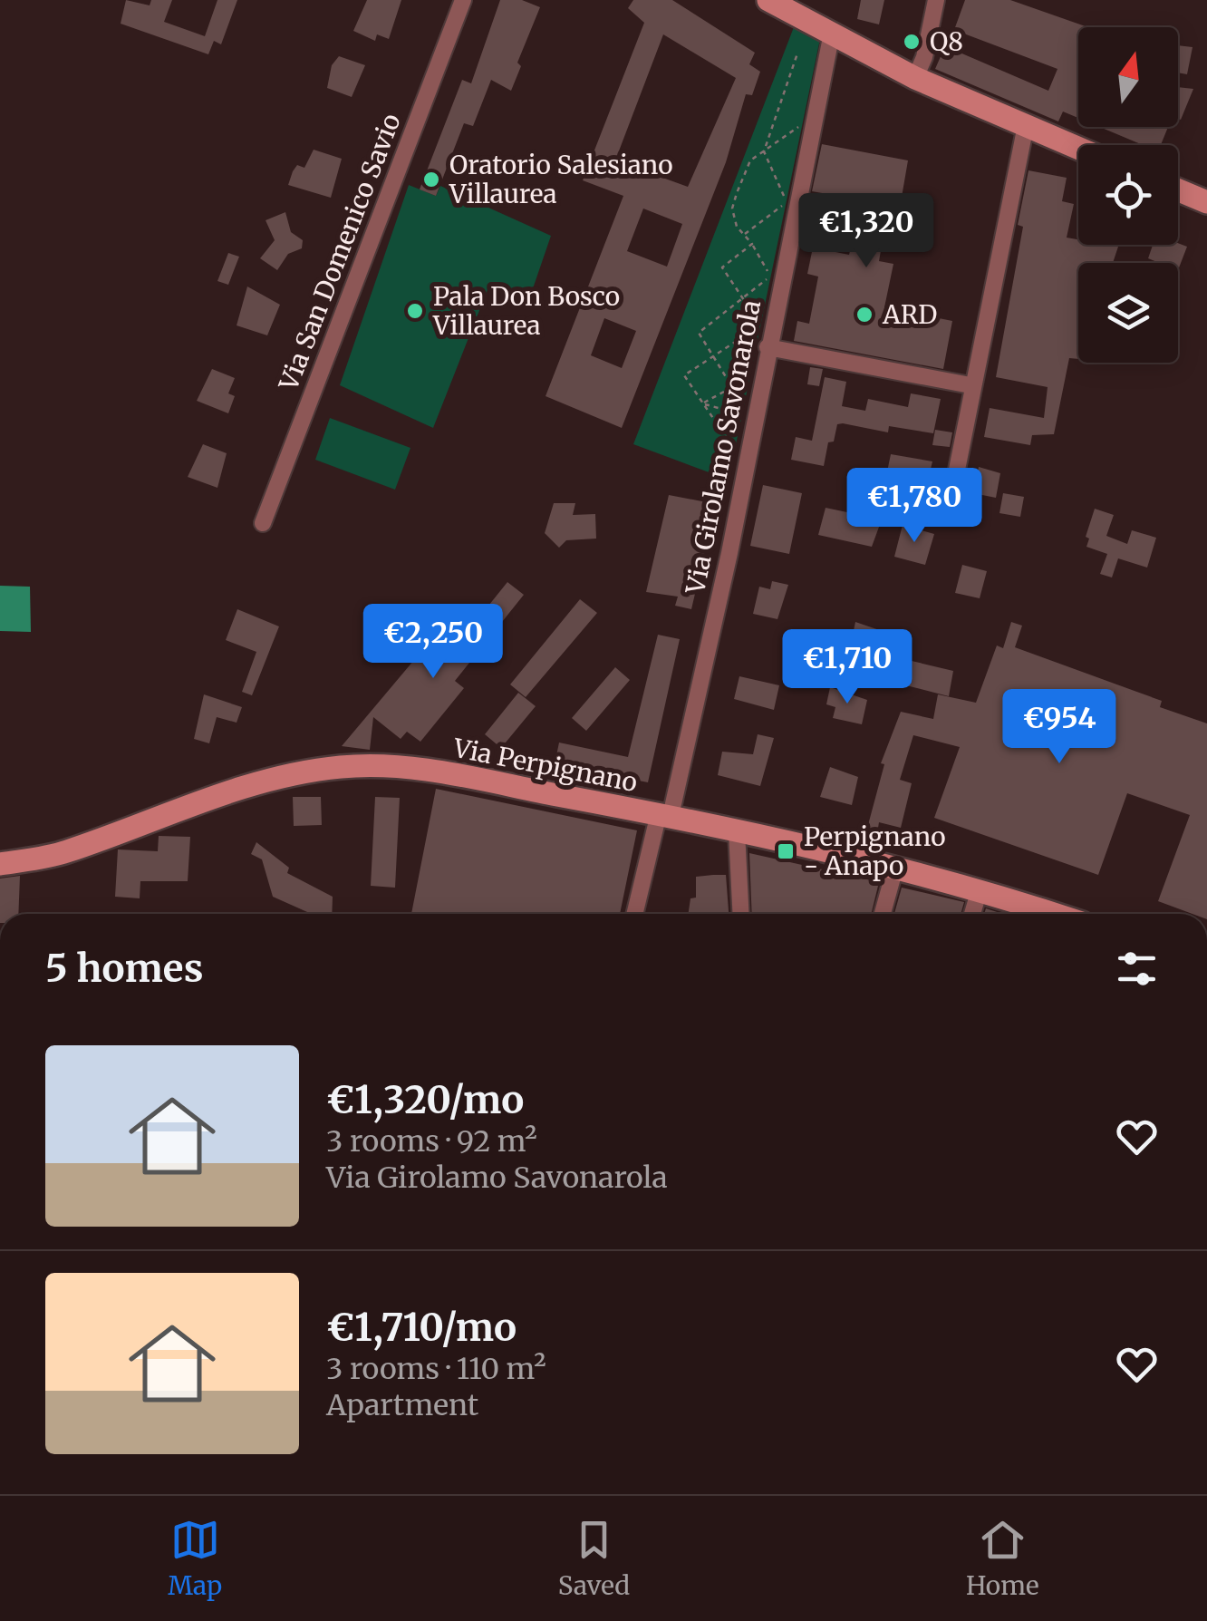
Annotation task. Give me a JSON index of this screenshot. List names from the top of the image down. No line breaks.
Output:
{"streets":{"street":["Via San Domenico Savio","Via Girolamo Savonarola","Via Perpignano"]},"crossings":[["Via Girolamo Savonarola","Via Perpignano"]],"places":{"other":["Q8","Oratorio Salesiano Villaurea","Pala Don Bosco Villaurea","ARD"],"transit":["Perpignano - Anapo"]},"north":"top","page":{"price":["€1,320","€1,780","€2,250","€1,710","€954"],"heading":"5 homes","list":[{"name":"€1,320/mo","note":"3 rooms · 92 m² · Via Girolamo Savonarola"},{"name":"€1,710/mo","note":"3 rooms · 110 m² · Apartment"}],"tabs":["Map","Saved","Home"]}}
